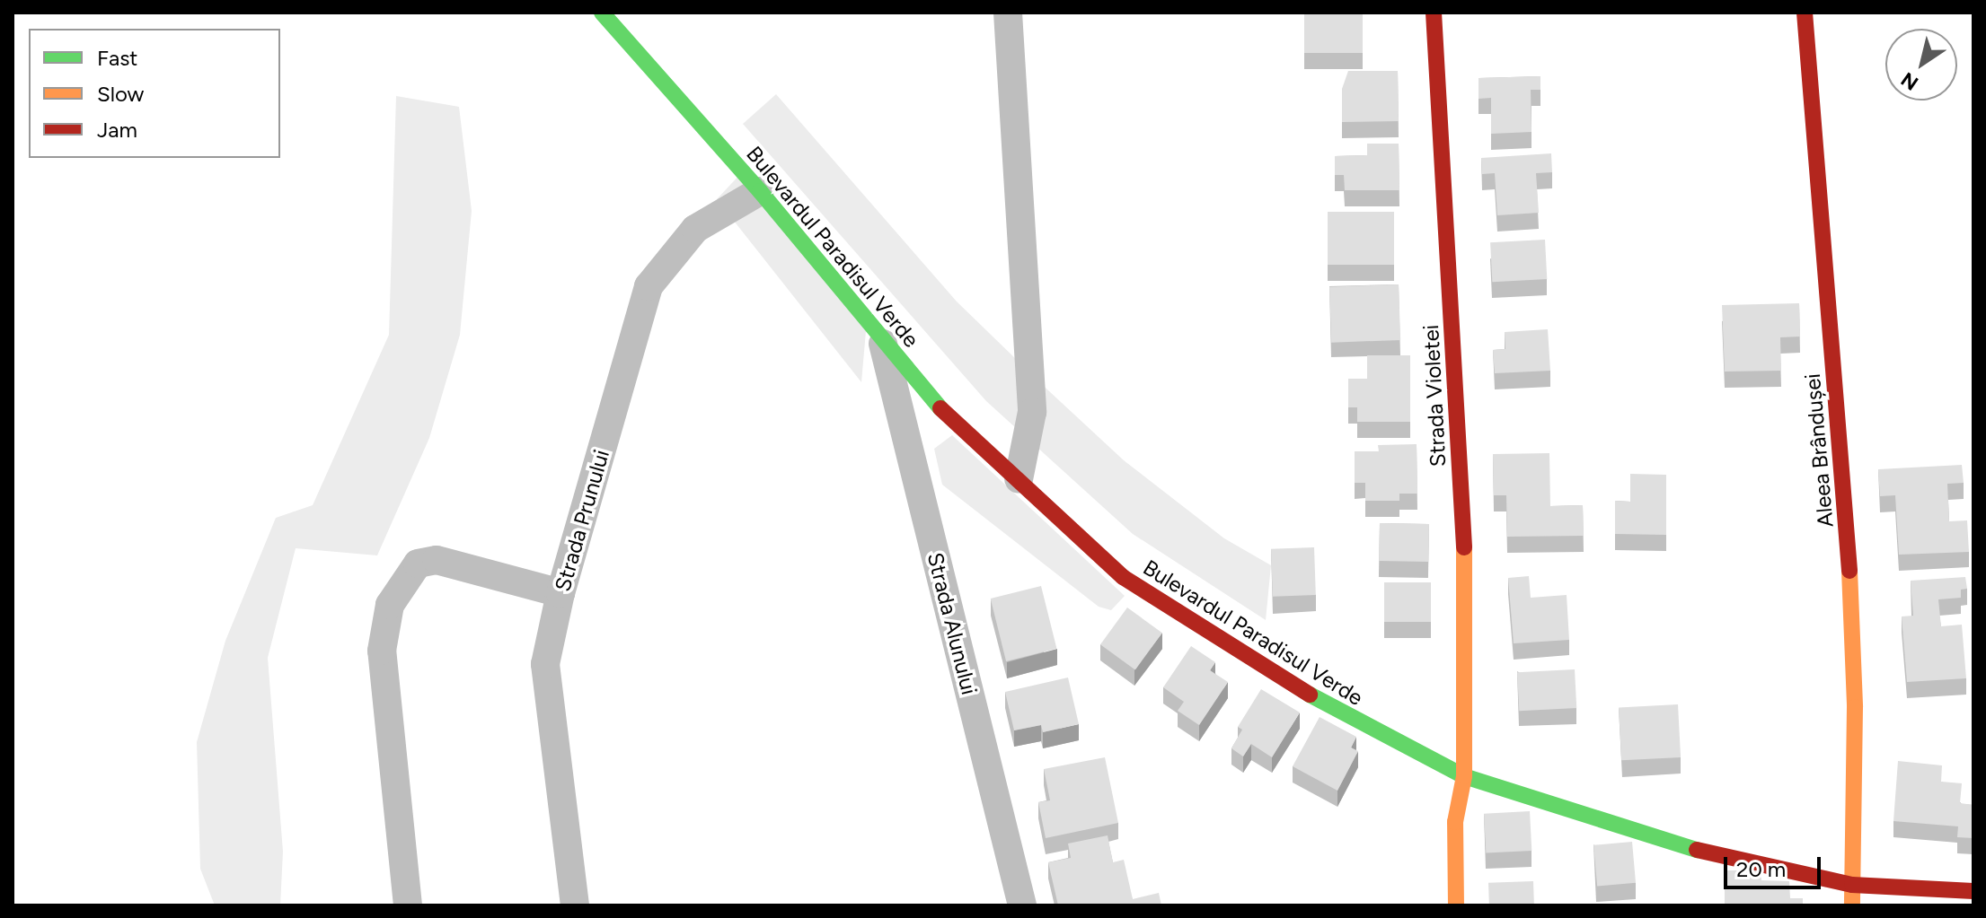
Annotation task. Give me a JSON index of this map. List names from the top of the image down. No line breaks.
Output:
{"streets":{"street":["Bulevardul Paradisul Verde","Strada Violetei","Aleea Brândușei","Strada Prunului","Strada Alunului"]},"crossings":[["Bulevardul Paradisul Verde","Strada Violetei"],["Bulevardul Paradisul Verde","Aleea Brândușei"],["Bulevardul Paradisul Verde","Strada Prunului"],["Bulevardul Paradisul Verde","Strada Alunului"]],"legend":["Fast","Slow","Jam"],"scale_bar":"20 m","north":"bottom left"}
